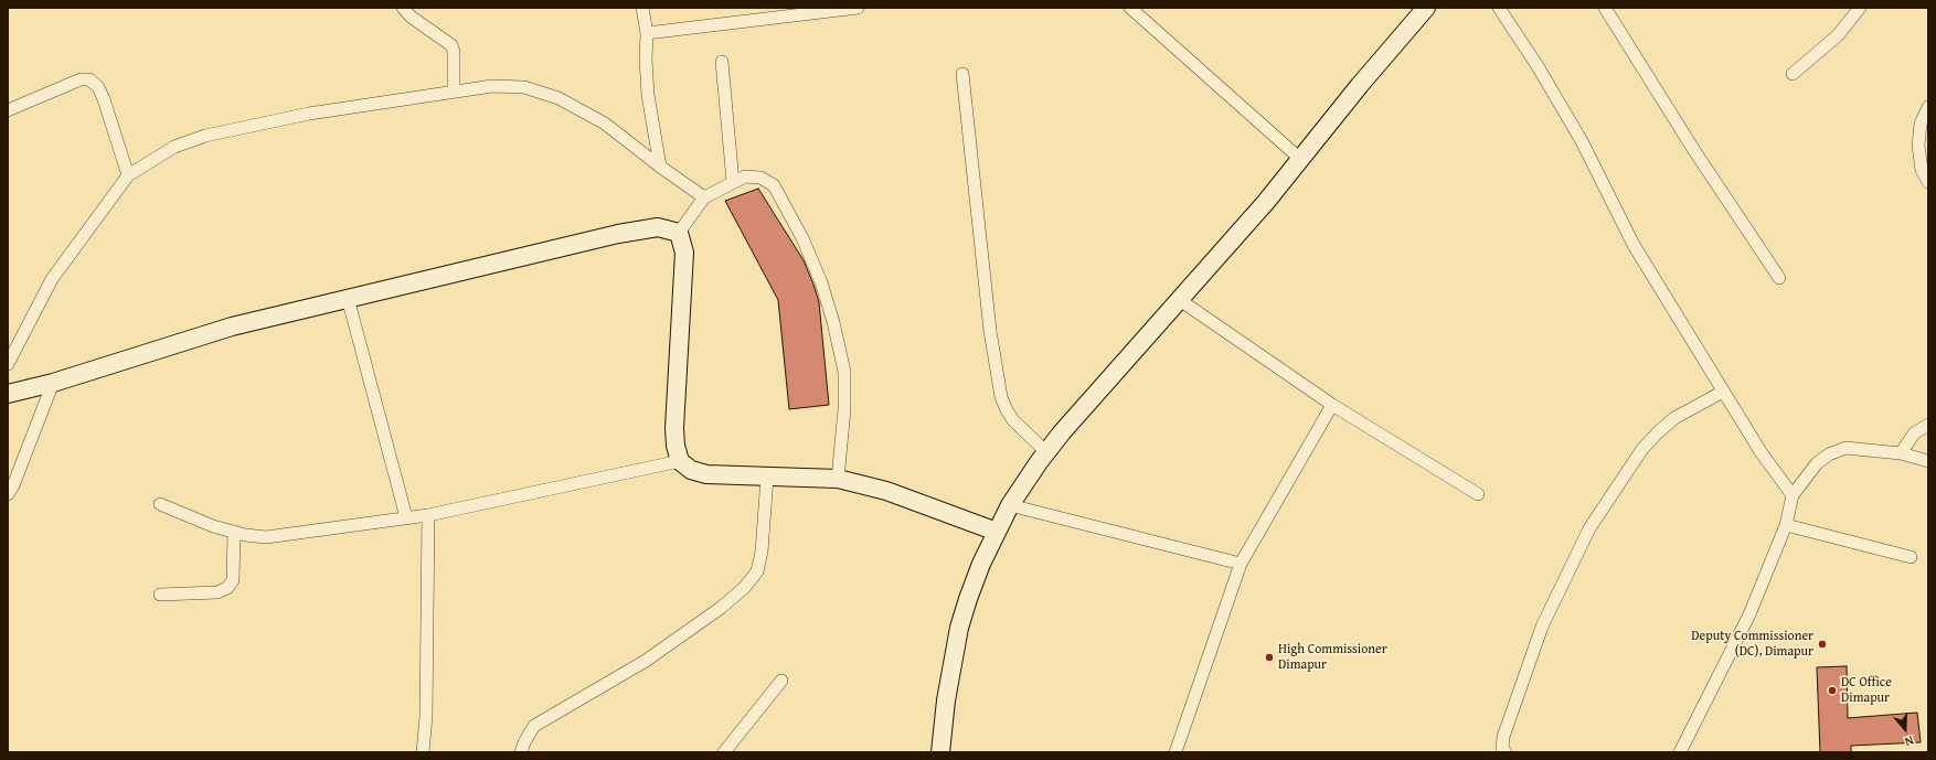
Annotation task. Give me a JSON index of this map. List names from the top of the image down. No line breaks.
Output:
{"places":["Deputy Commissioner (DC), Dimapur","High Commissioner Dimapur","DC Office Dimapur"],"north":"bottom"}
